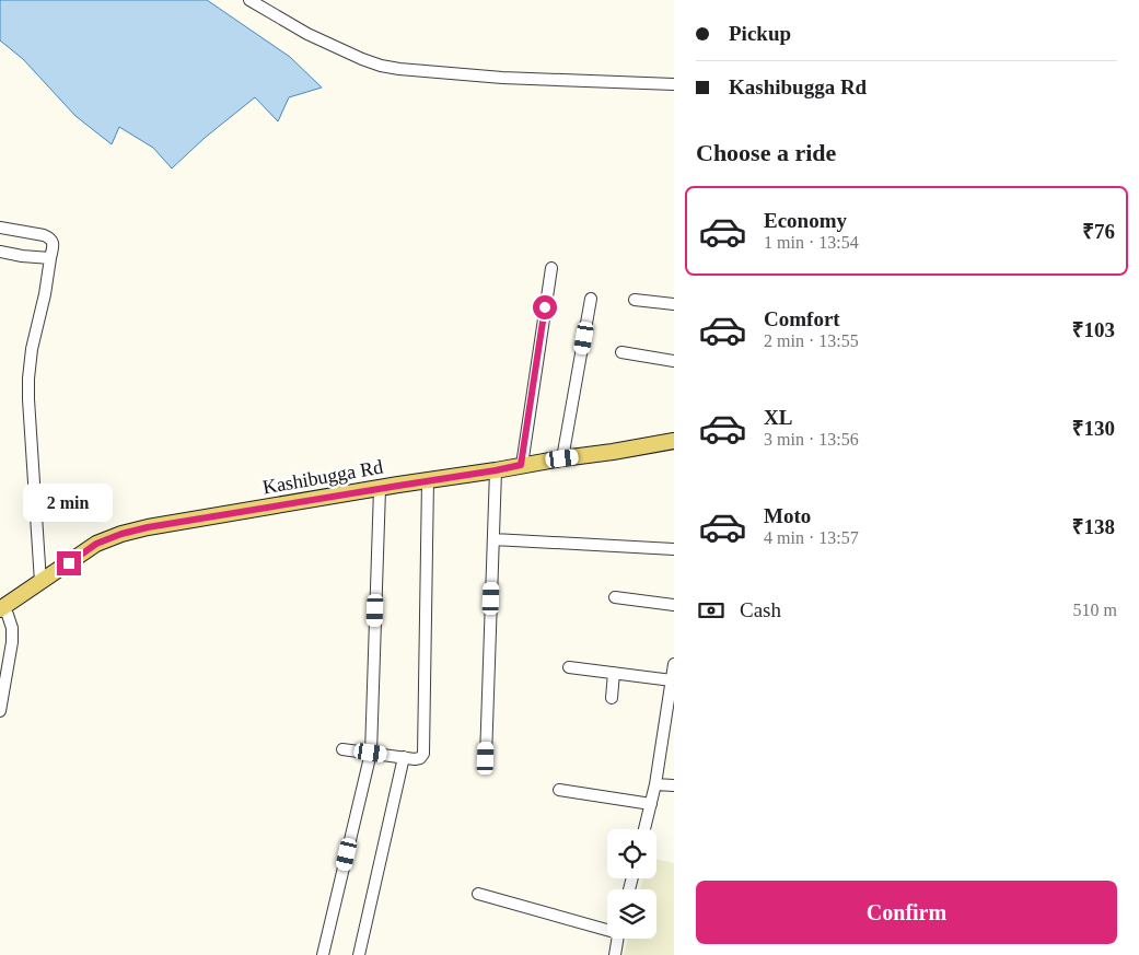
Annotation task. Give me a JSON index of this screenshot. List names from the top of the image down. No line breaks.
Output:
{"streets":{"main road":["Kashibugga Rd"]},"page":{"banner":["Pickup","Kashibugga Rd"],"heading":"Choose a ride","list":[{"name":"Economy","note":"1 min · 13:54","value":"₹76"},{"name":"Comfort","note":"2 min · 13:55","value":"₹103"},{"name":"XL","note":"3 min · 13:56","value":"₹130"},{"name":"Moto","note":"4 min · 13:57","value":"₹138"}],"bubble":"2 min","pay":["Cash","510 m"],"buttons":"Confirm"}}
